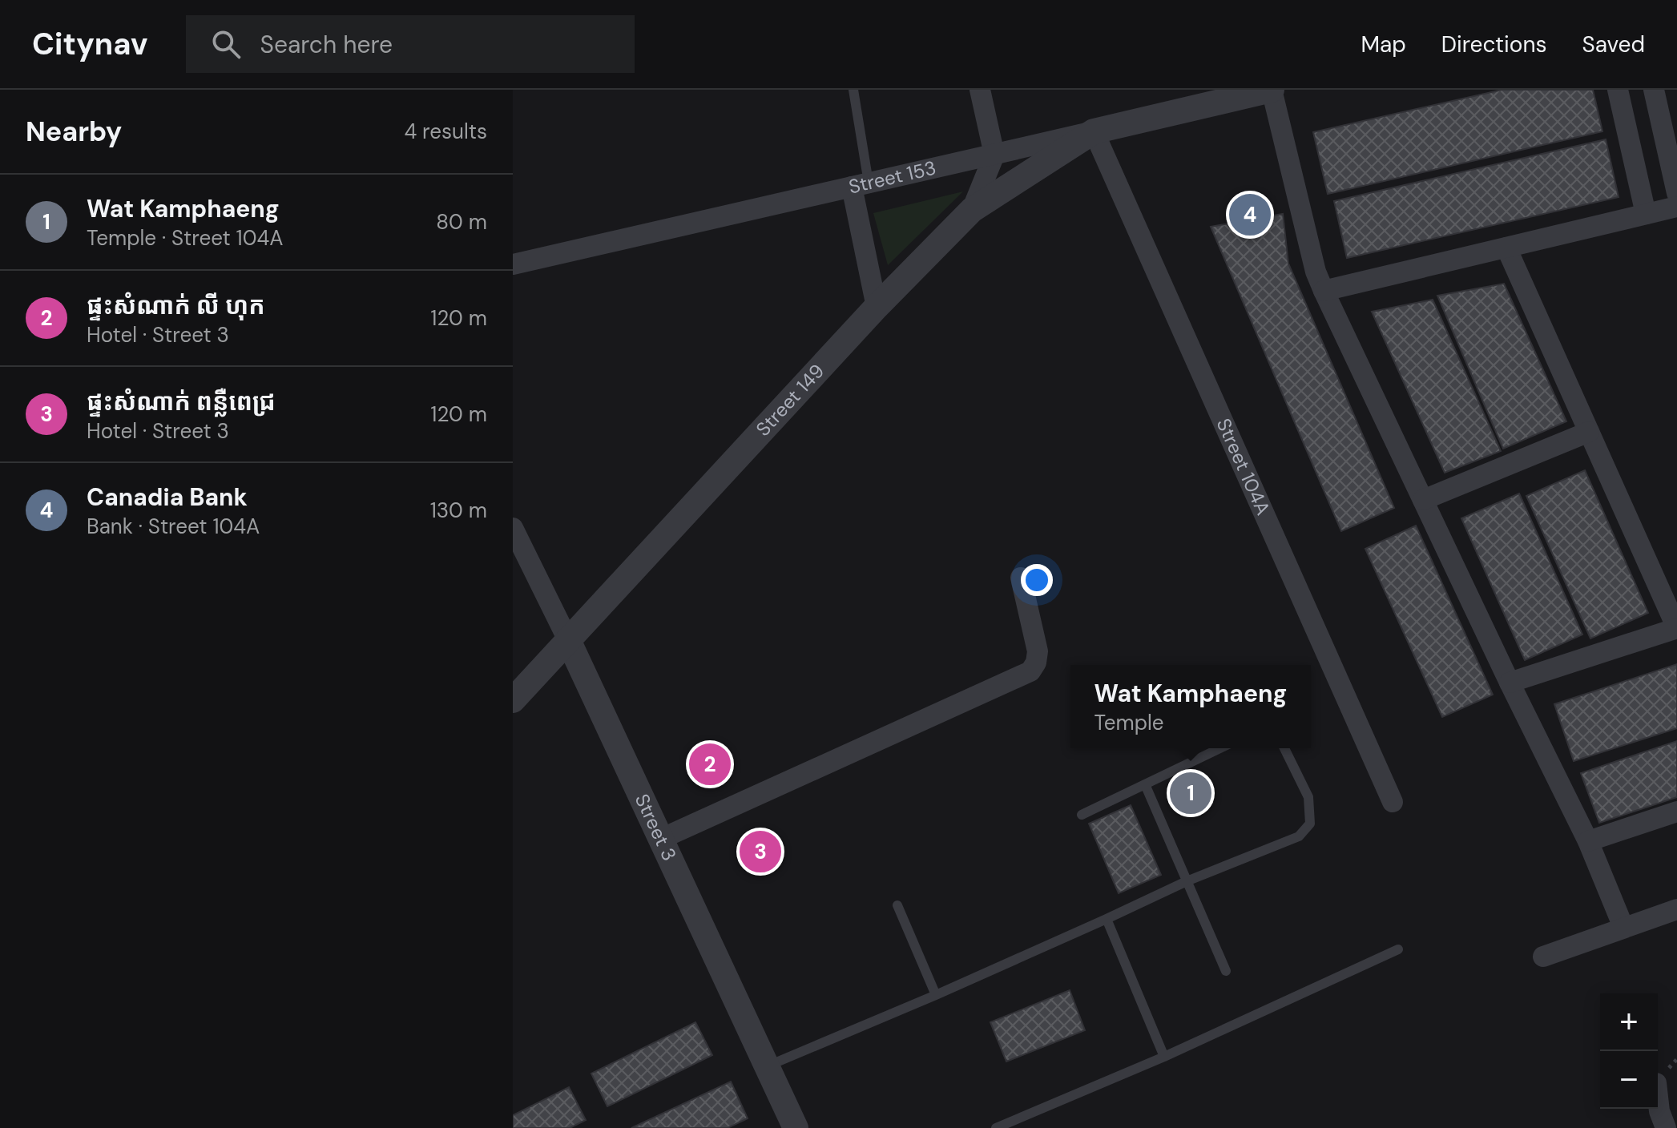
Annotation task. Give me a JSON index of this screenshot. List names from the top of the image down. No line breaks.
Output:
{"streets":{"street":["Street 153","Street 149","Street 104A","Street 3"]},"crossings":[["Street 153","Street 149"],["Street 153","Street 104A"],["Street 149","Street 104A"],["Street 149","Street 3"]],"page":{"header":"Citynav","search":"Search here","nav":["Map","Directions","Saved"],"heading":["Nearby","4 results"],"list":[{"mark":"1","name":"Wat Kamphaeng","note":"Temple · Street 104A","value":"80 m"},{"mark":"2","name":"ផ្ទះសំណាក់ លី ហុក","note":"Hotel · Street 3","value":"120 m"},{"mark":"3","name":"ផ្ទះសំណាក់ ពន្លឺពេជ្រ","note":"Hotel · Street 3","value":"120 m"},{"mark":"4","name":"Canadia Bank","note":"Bank · Street 104A","value":"130 m"}],"pins":["4","2","1","3"],"popup":["Wat Kamphaeng","Temple"],"map_buttons":["+","−"]}}
